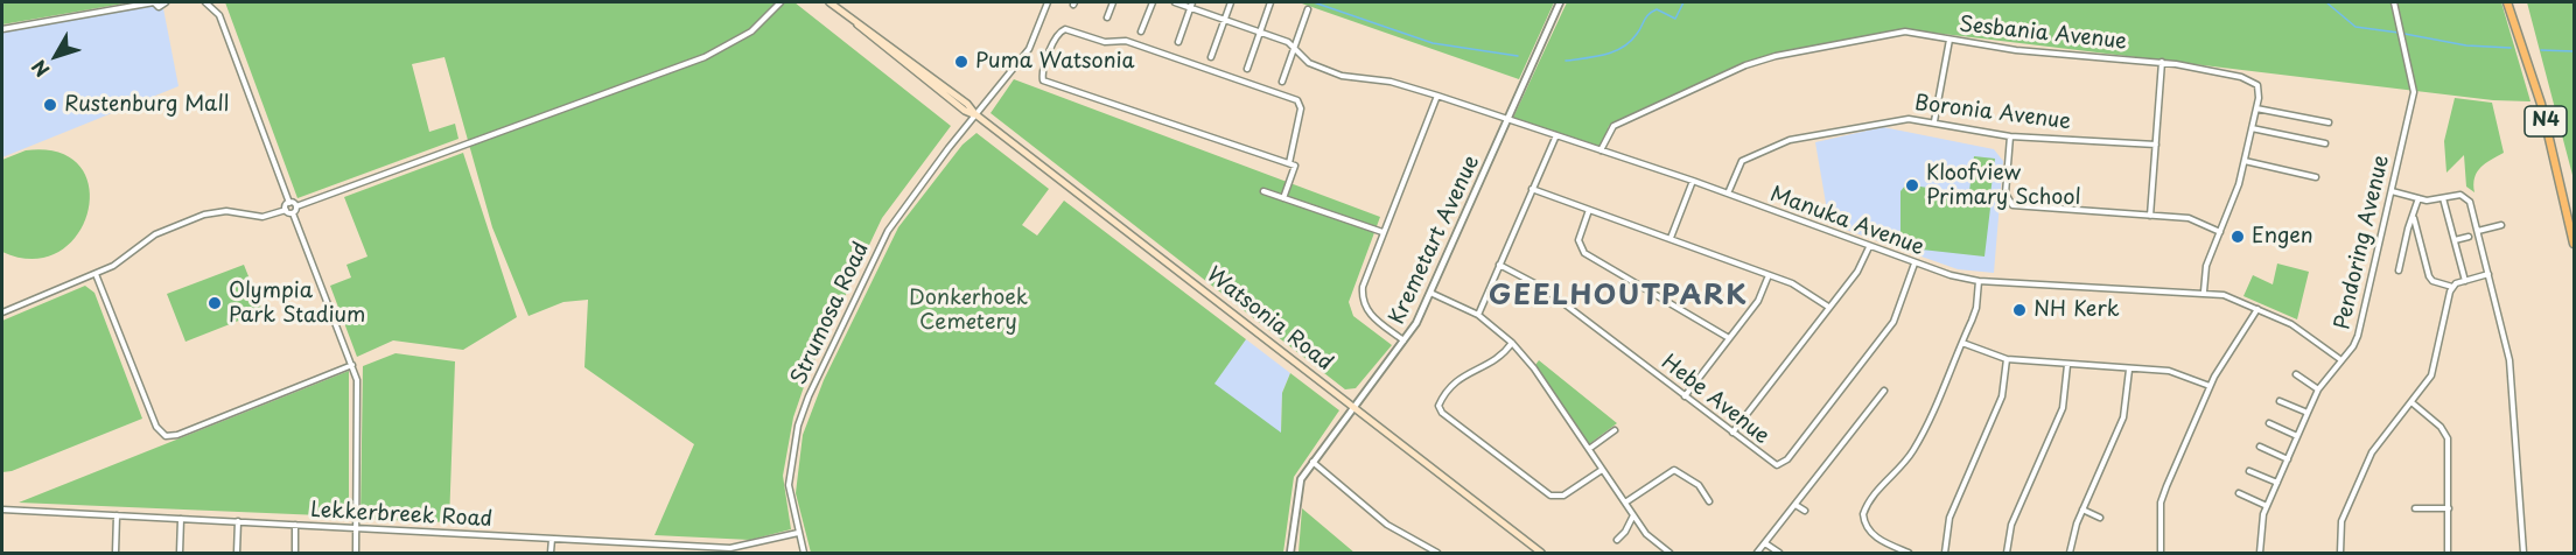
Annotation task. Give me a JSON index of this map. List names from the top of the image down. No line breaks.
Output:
{"streets":{"highway":["N4"],"main road":["Watsonia Road"],"street":["Sesbania Avenue","Boronia Avenue","Manuka Avenue","Kremetart Avenue","Pendoring Avenue","Strumosa Road","Hebe Avenue","Lekkerbreek Road"]},"crossings":[["Sesbania Avenue","Manuka Avenue"],["Boronia Avenue","Manuka Avenue"],["Manuka Avenue","Kremetart Avenue"],["Manuka Avenue","Pendoring Avenue"],["Manuka Avenue","Hebe Avenue"],["Kremetart Avenue","Watsonia Road"],["Strumosa Road","Watsonia Road"],["Strumosa Road","Lekkerbreek Road"]],"districts":["GEELHOUTPARK"],"parks":["Donkerhoek Cemetery"],"places":["Puma Watsonia","Rustenburg Mall","Kloofview Primary School","Engen","Olympia Park Stadium","NH Kerk"],"north":"bottom left"}
